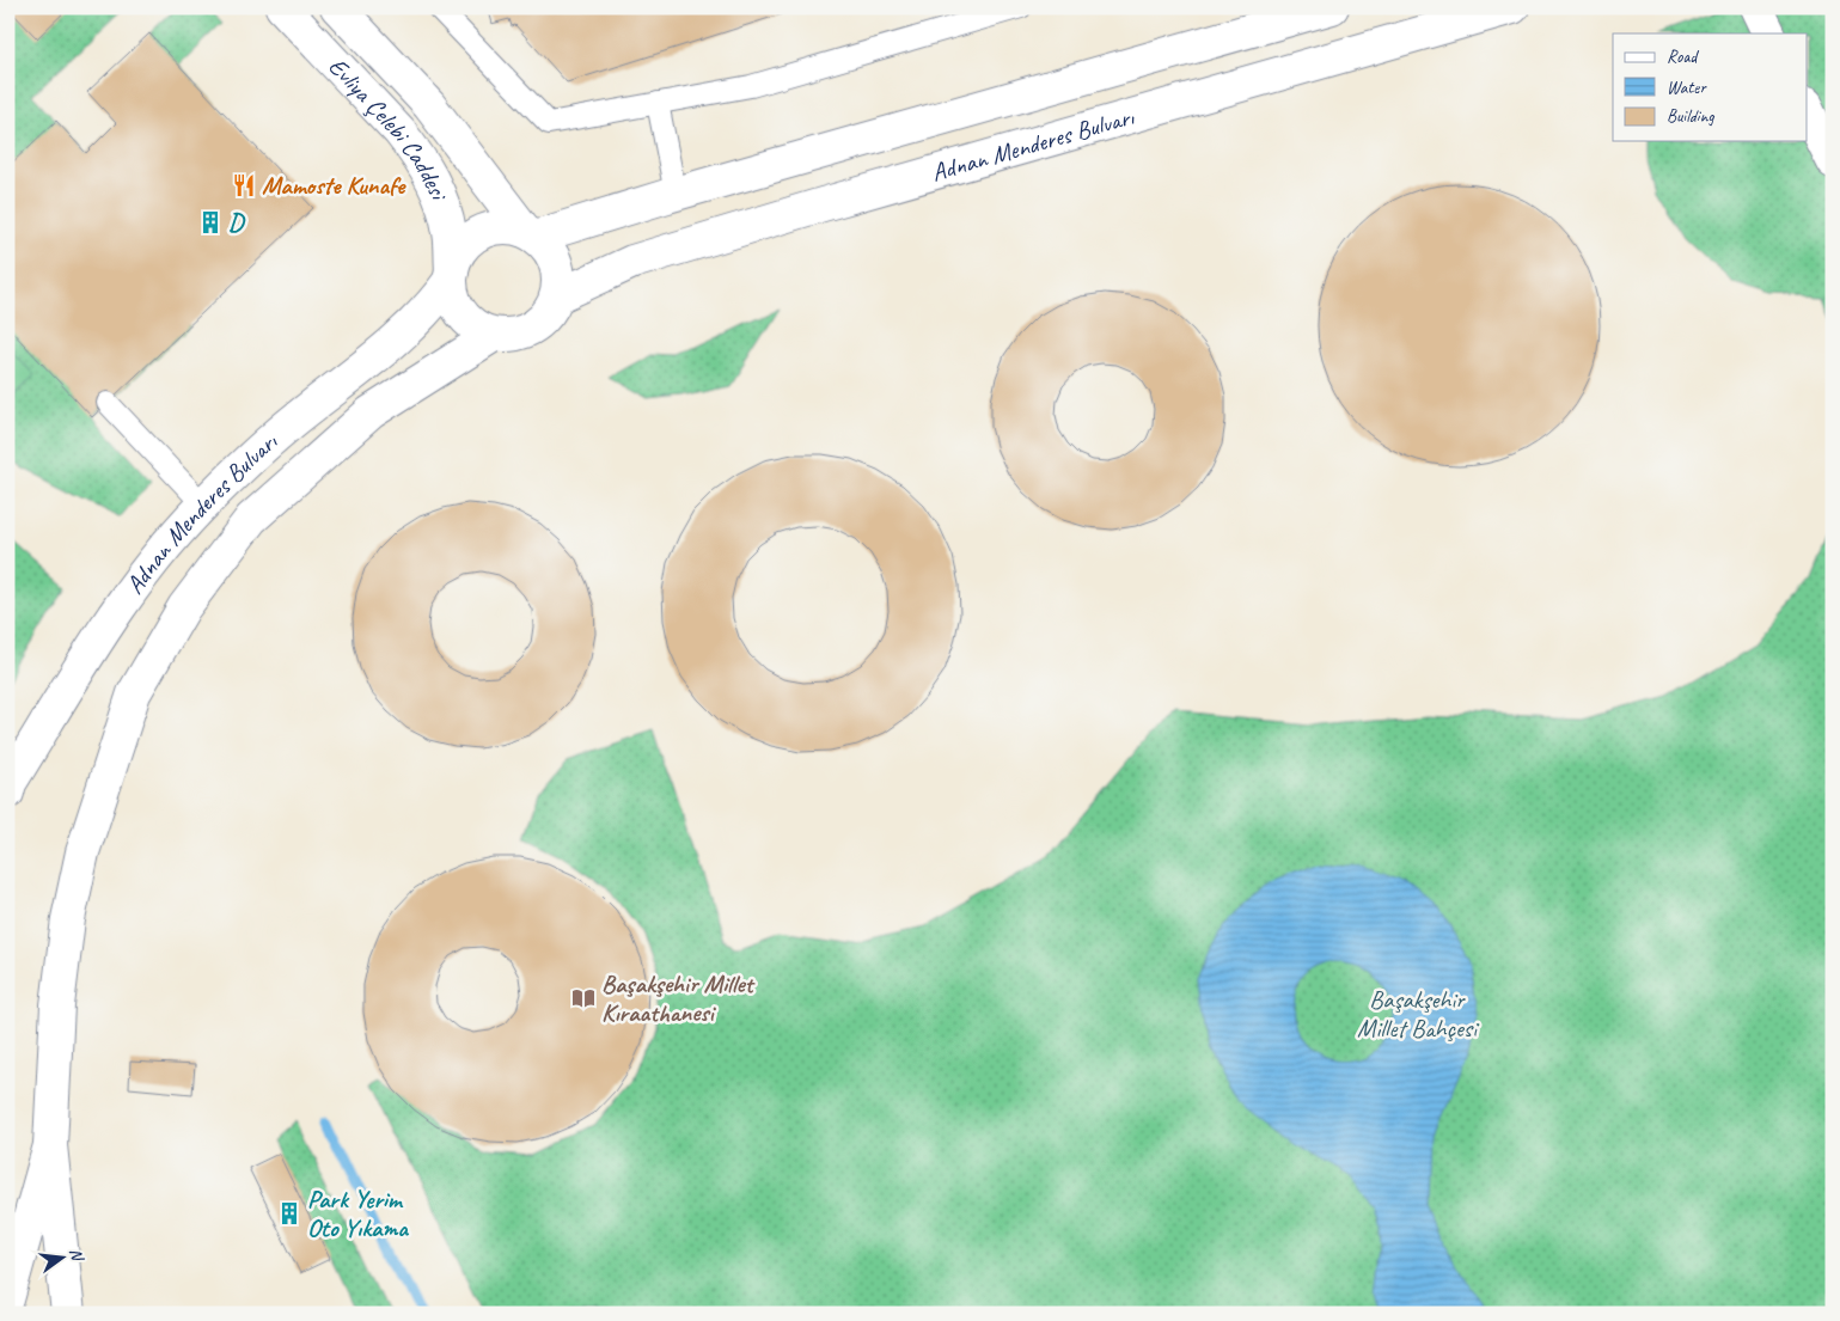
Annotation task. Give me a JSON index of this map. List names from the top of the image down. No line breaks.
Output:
{"streets":{"main road":["Evliya Çelebi Caddesi","Adnan Menderes Bulvarı"]},"crossings":[["Evliya Çelebi Caddesi","Adnan Menderes Bulvarı"]],"parks":["Başakşehir Millet Bahçesi"],"places":{"restaurant":["Mamoste Kunafe"],"building":["D","Park Yerim Oto Yıkama"],"library":["Başakşehir Millet Kıraathanesi"]},"legend":["Road","Water","Building"],"north":"right"}
